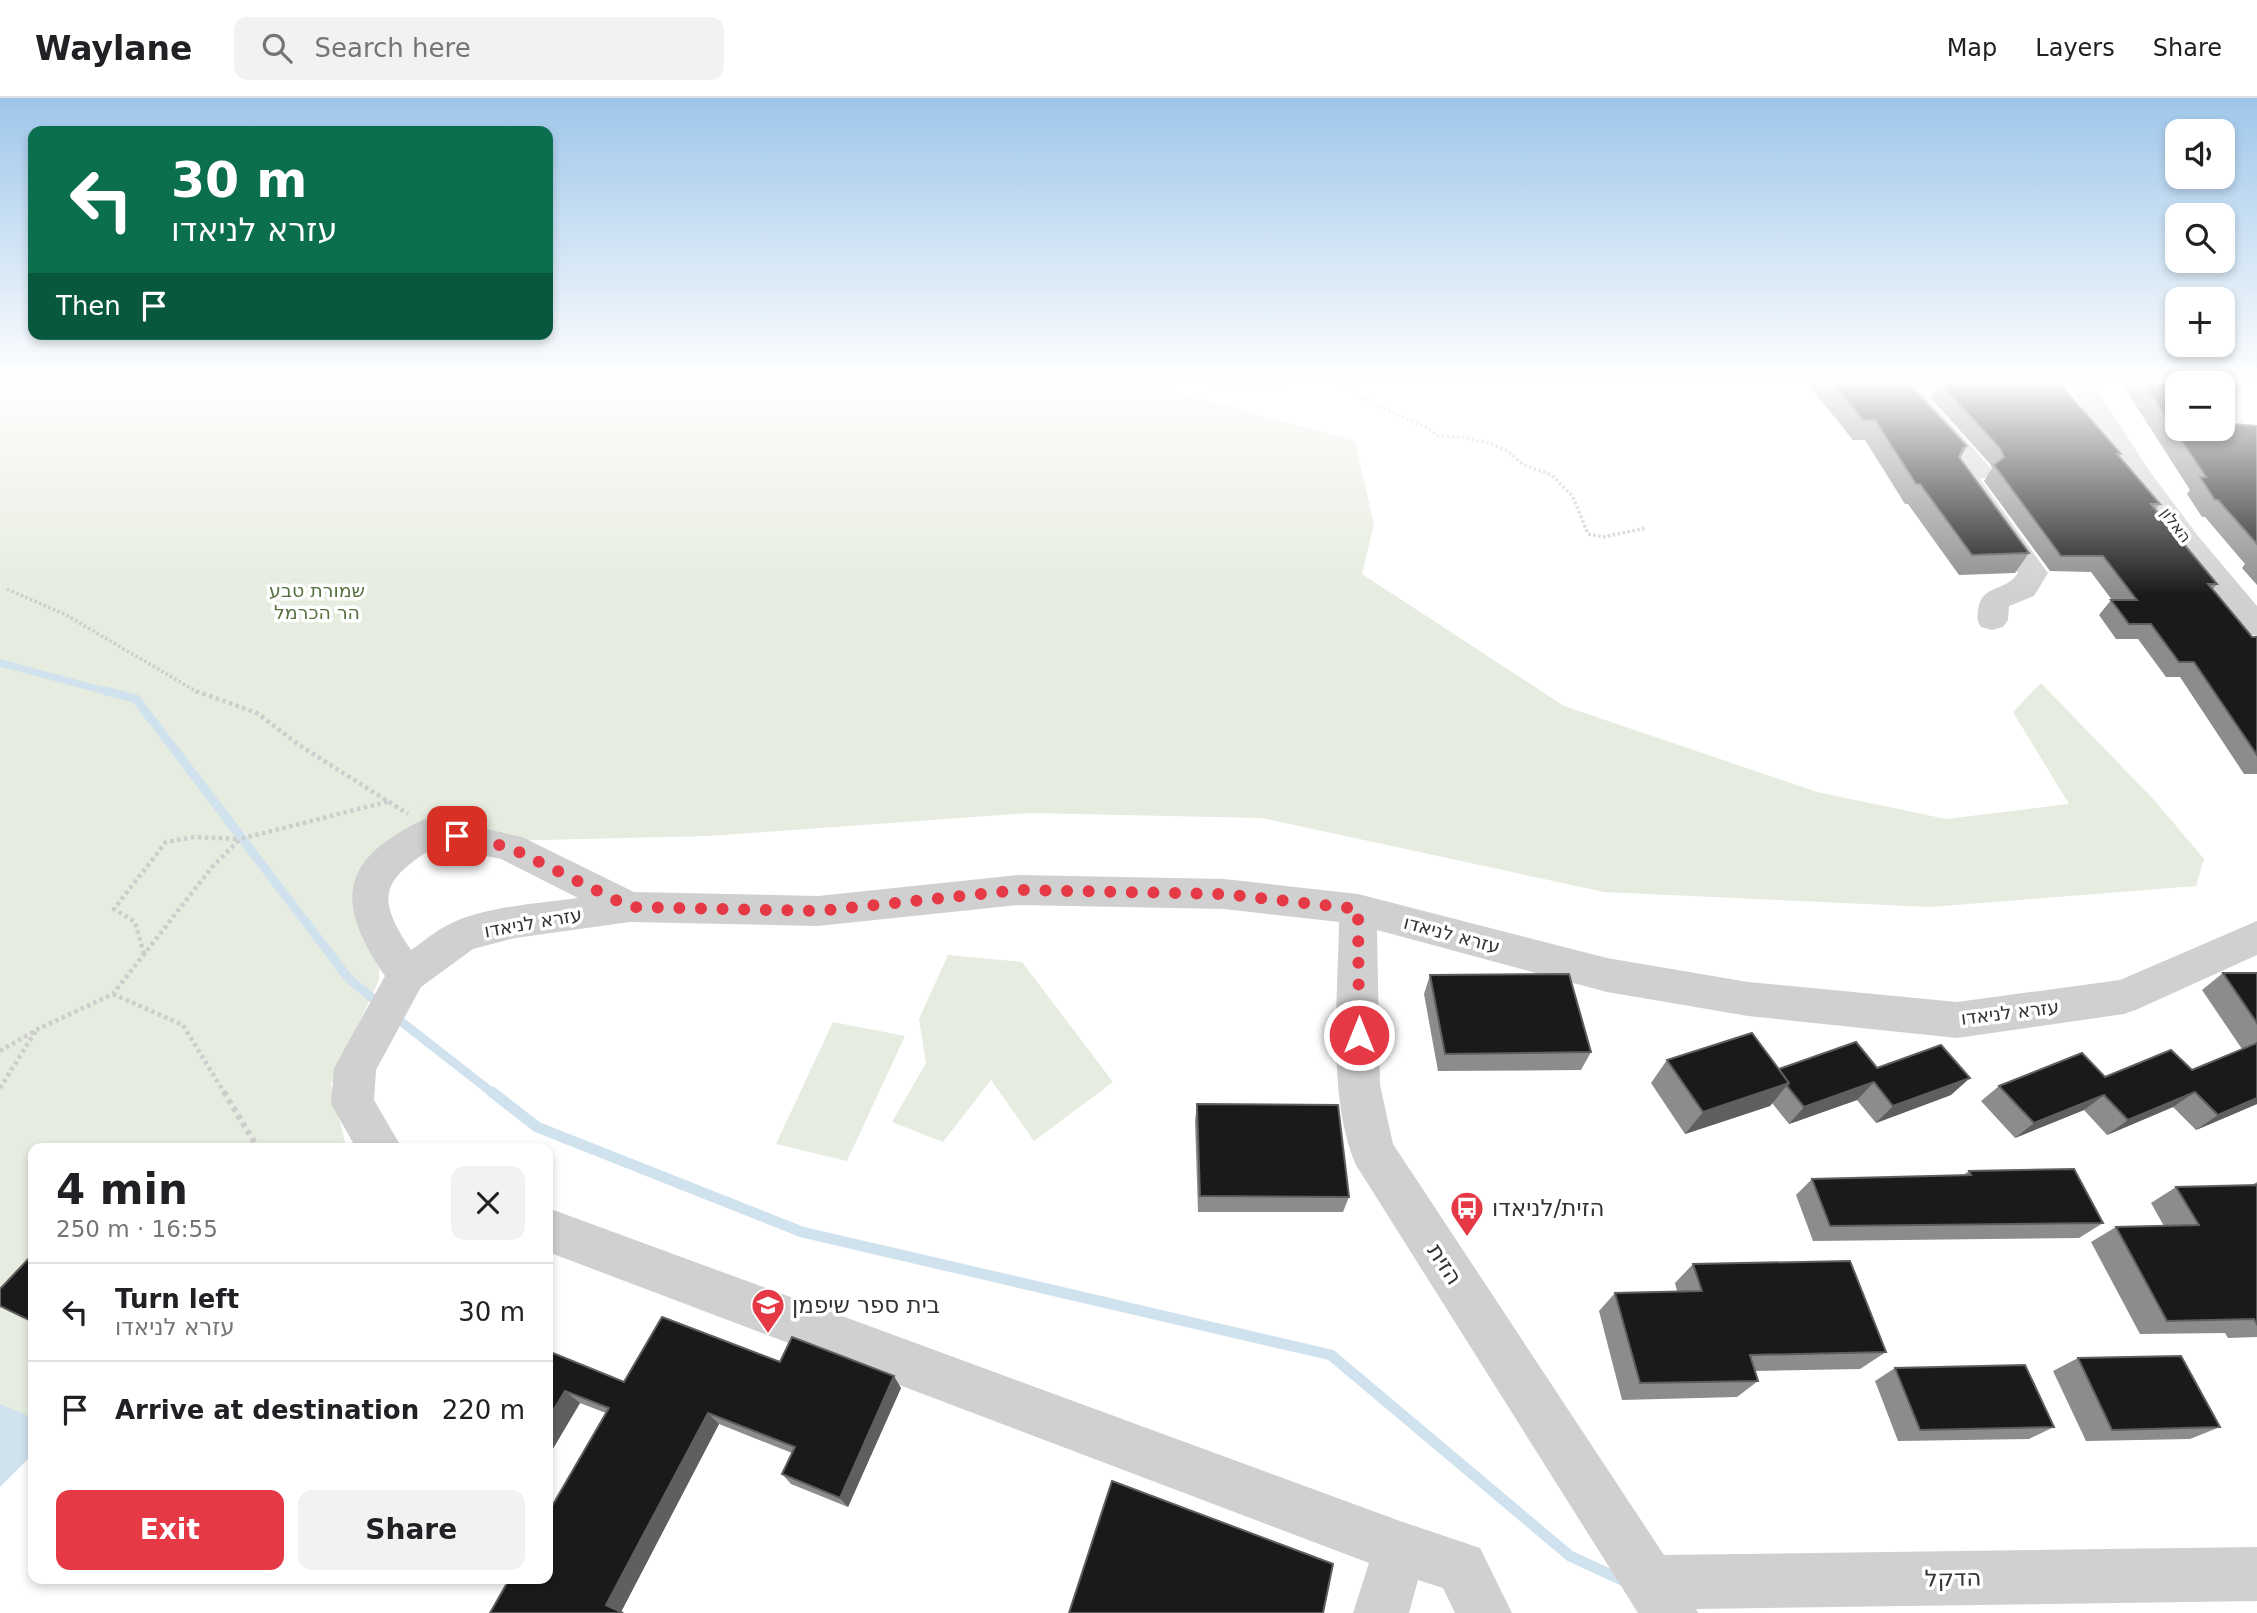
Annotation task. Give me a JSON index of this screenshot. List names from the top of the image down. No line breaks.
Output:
{"streets":{"street":["האלון","עזרא לניאדו","הזית","הדקל"]},"crossings":[["עזרא לניאדו","הזית"],["הזית","הדקל"]],"parks":["שמורת טבע הר הכרמל"],"places":{"bus stop":["הזית/לניאדו"],"school or university":["בית ספר שיפמן"]},"page":{"header":"Waylane","search":"Search here","nav":["Map","Layers","Share"],"map_buttons":["+","−"],"turn":["30 m","עזרא לניאדו"],"then":"Then","heading":["4 min","250 m · 16:55"],"list":[{"name":"Turn left","note":"עזרא לניאדו","value":"30 m"},{"name":"Arrive at destination","value":"220 m"}],"buttons":["Exit","Share"]}}
